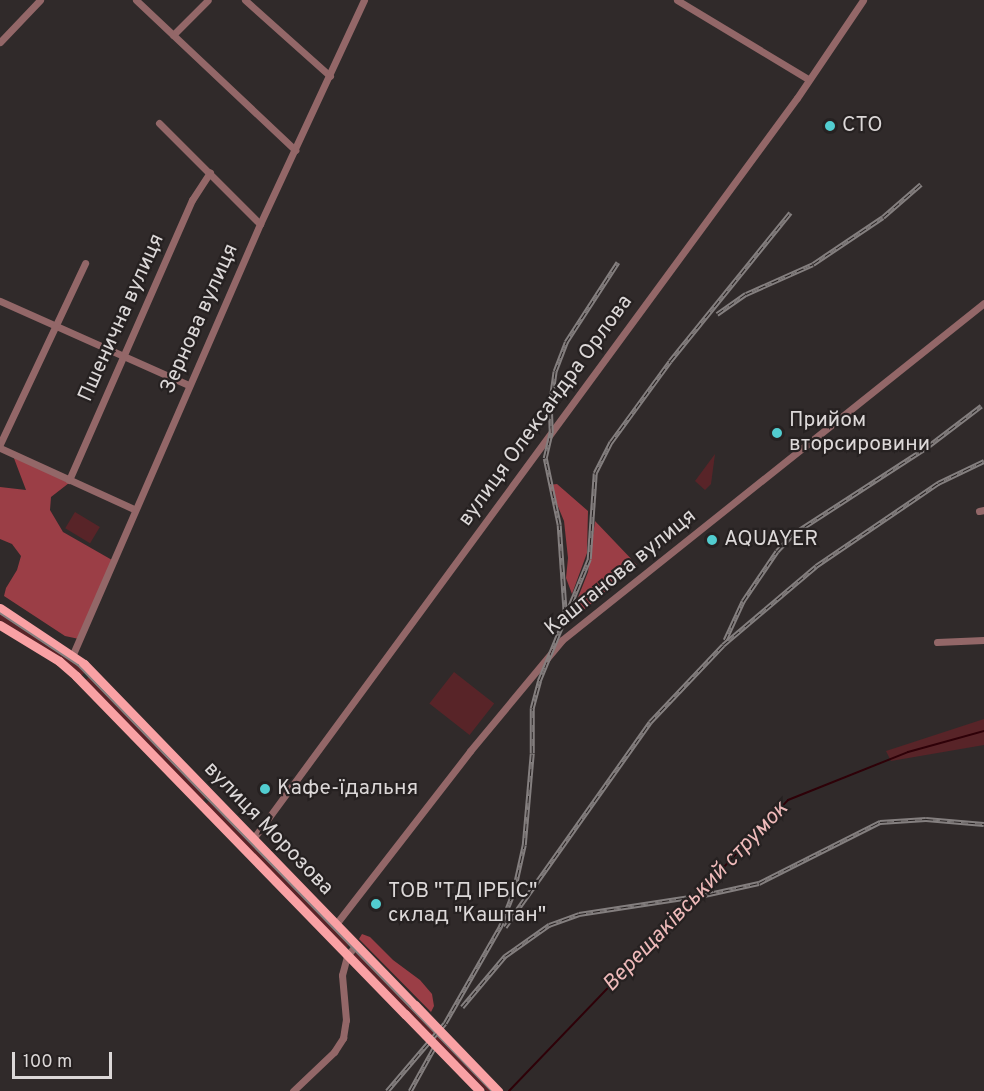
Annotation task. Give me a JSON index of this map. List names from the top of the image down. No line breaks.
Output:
{"streets":{"main road":["вулиця Морозова"],"street":["Пшенична вулиця","Зернова вулиця","вулиця Олександра Орлова","Каштанова вулиця"]},"crossings":[["Зернова вулиця","вулиця Морозова"],["вулиця Олександра Орлова","вулиця Морозова"],["Каштанова вулиця","вулиця Морозова"]],"water":["Верещаківський струмок"],"places":["СТО","Прийом вторсировини","AQUAYER","Кафе-їдальня","ТОВ \"ТД ІРБІС\" склад \"Каштан\""],"scale_bar":"100 m"}
